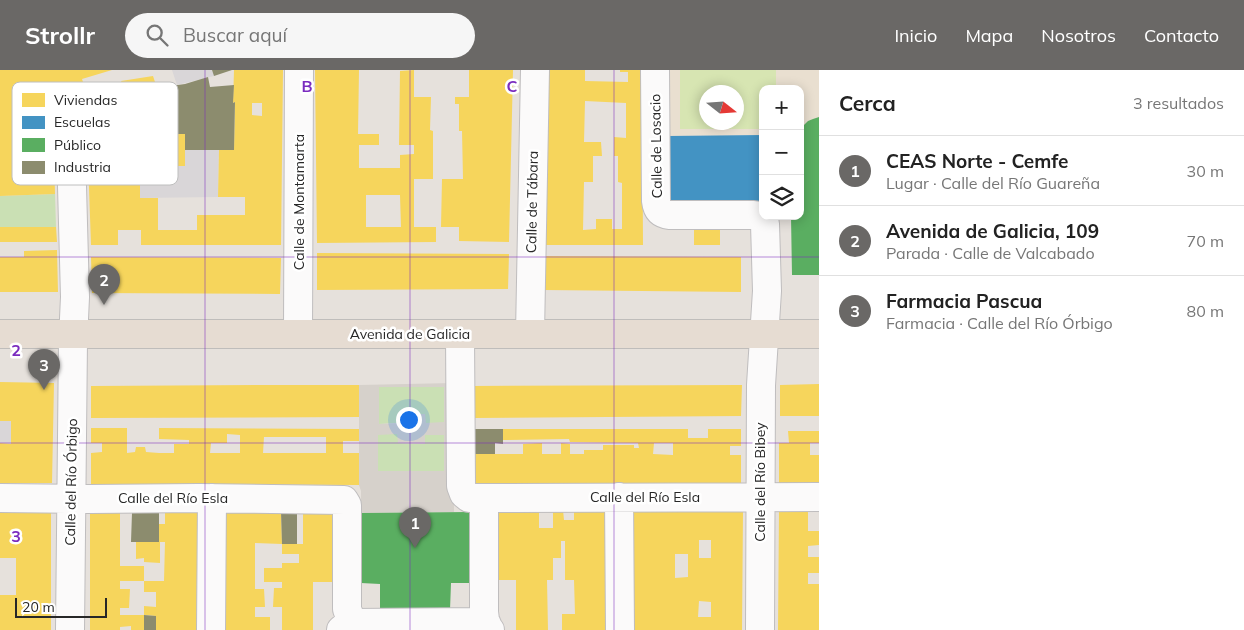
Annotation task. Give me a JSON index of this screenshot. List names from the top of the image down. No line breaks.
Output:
{"streets":{"highway":["Avenida de Galicia"],"street":["Calle de Losacio","Calle de Montamarta","Calle de Tábara","Calle del Río Órbigo","Calle del Río Bibey","Calle del Río Esla"]},"crossings":[["Calle de Losacio","Avenida de Galicia"],["Calle de Losacio","Calle del Río Bibey"],["Calle de Montamarta","Avenida de Galicia"],["Calle de Tábara","Avenida de Galicia"],["Avenida de Galicia","Calle del Río Órbigo"],["Avenida de Galicia","Calle del Río Bibey"],["Calle del Río Órbigo","Calle del Río Esla"],["Calle del Río Bibey","Calle del Río Esla"]],"legend":["Viviendas","Escuelas","Público","Industria"],"scale_bar":"20 m","north":"right","page":{"header":"Strollr","search":"Buscar aquí","nav":["Inicio","Mapa","Nosotros","Contacto"],"heading":["Cerca","3 resultados"],"map_buttons":["+","−"],"list":[{"mark":"1","name":"CEAS Norte - Cemfe","note":"Lugar · Calle del Río Guareña","value":"30 m"},{"mark":"2","name":"Avenida de Galicia, 109","note":"Parada · Calle de Valcabado","value":"70 m"},{"mark":"3","name":"Farmacia Pascua","note":"Farmacia · Calle del Río Órbigo","value":"80 m"}],"pins":["2","3","1"],"scale":"20 m"},"grid":{"columns":["B","C"],"rows":["2","3"]}}
